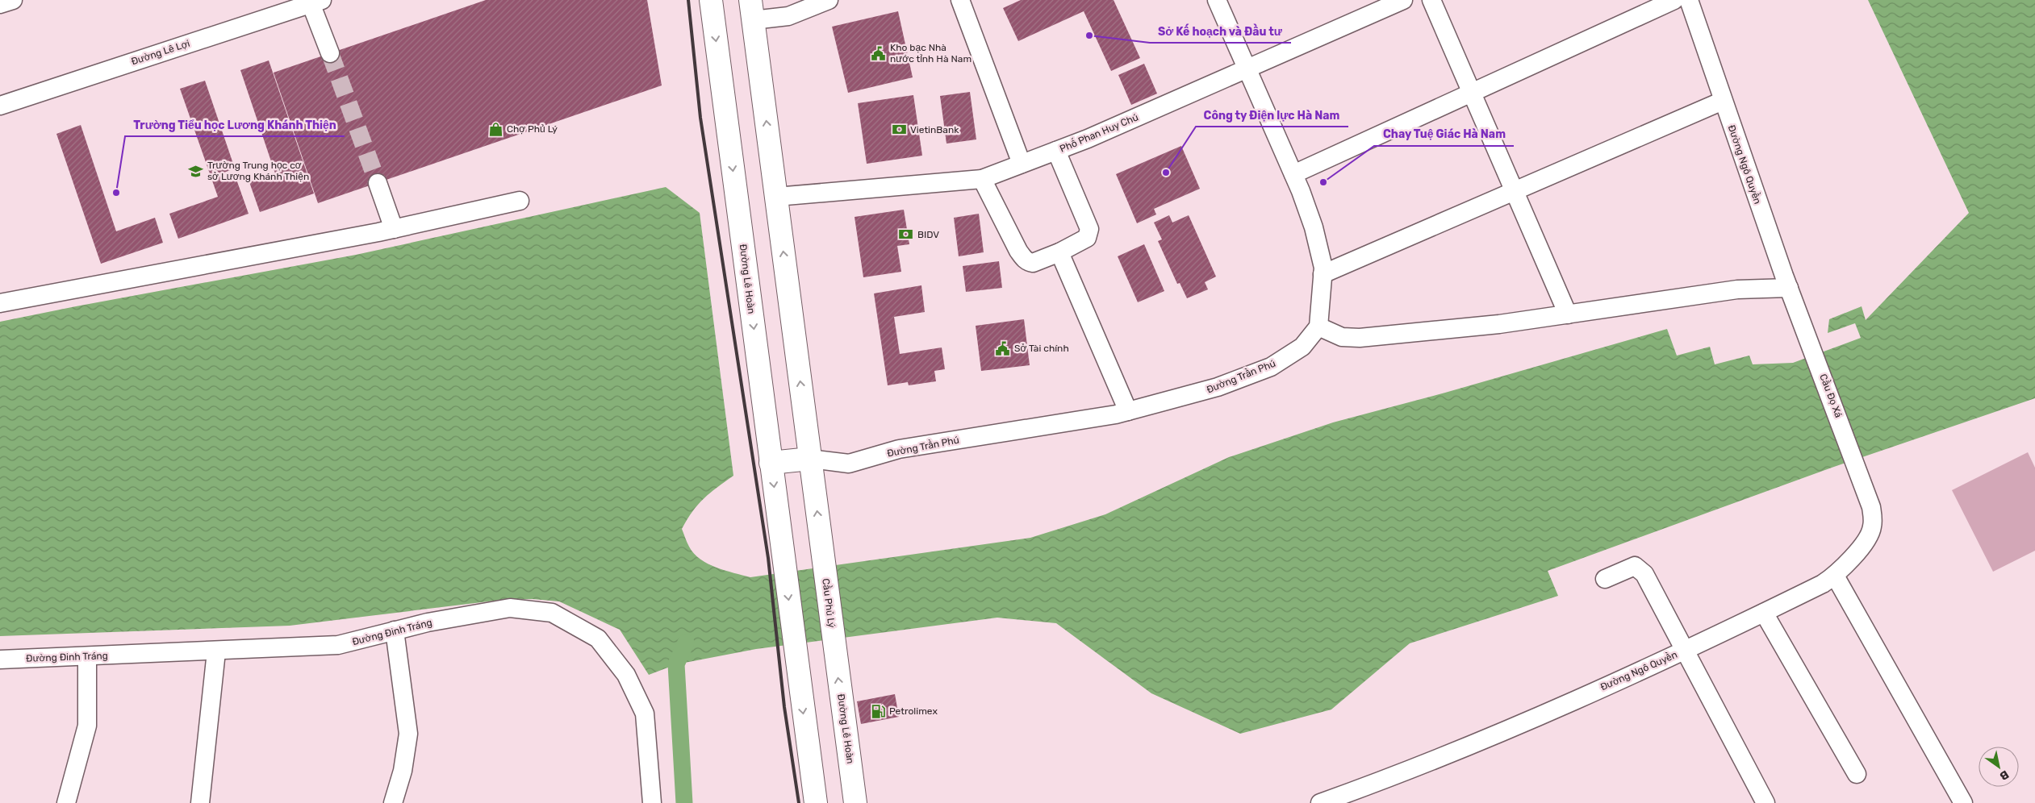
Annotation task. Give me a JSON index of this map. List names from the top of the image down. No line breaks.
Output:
{"streets":{"main road":["Đường Lê Hoàn","Cầu Phủ Lý"],"street":["Đường Lê Lợi","Phố Phan Huy Chú","Đường Ngô Quyền","Đường Trần Phú","Cầu Đọ Xá","Đường Đinh Tráng"]},"crossings":[["Đường Ngô Quyền","Cầu Đọ Xá"],["Đường Lê Hoàn","Cầu Phủ Lý"],["Đường Trần Phú","Cầu Phủ Lý"]],"one_way":["Cầu Phủ Lý"],"places":{"other":["Sở Kế hoạch và Đầu tư","Công ty Điện lực Hà Nam","Chay Tuệ Giác Hà Nam","Trường Tiểu học Lương Khánh Thiện"],"public building":["Kho bạc Nhà nước tỉnh Hà Nam","Sở Tài chính"],"shop":["Chợ Phủ Lý"],"bank":["VietinBank","BIDV"],"school or university":["Trường Trung học cơ sở Lương Khánh Thiện"],"fuel station":["Petrolimex"]},"north":"bottom right"}
